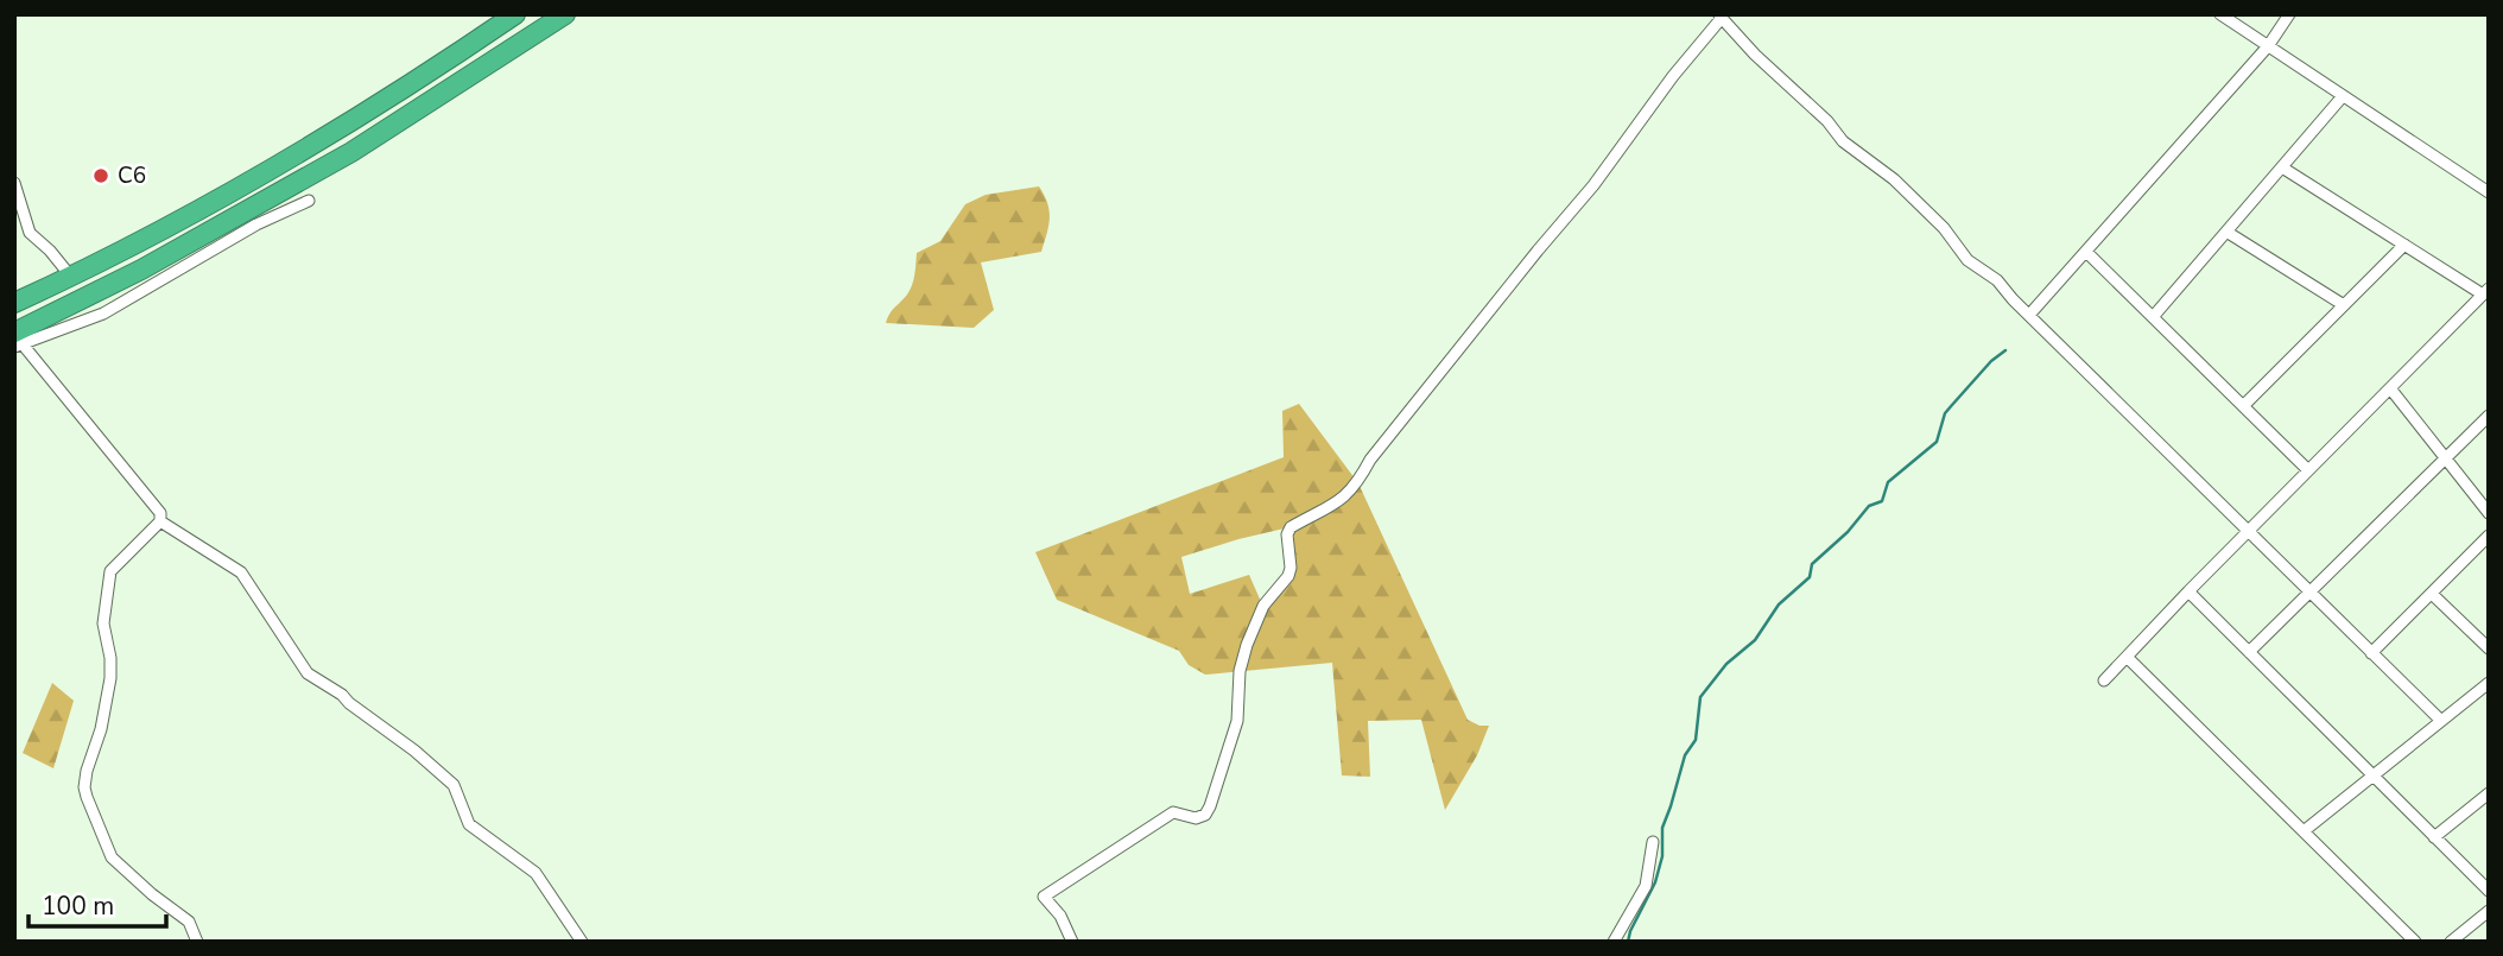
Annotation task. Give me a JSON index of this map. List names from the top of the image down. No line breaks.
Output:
{"places":["C6"],"scale_bar":"100 m"}
